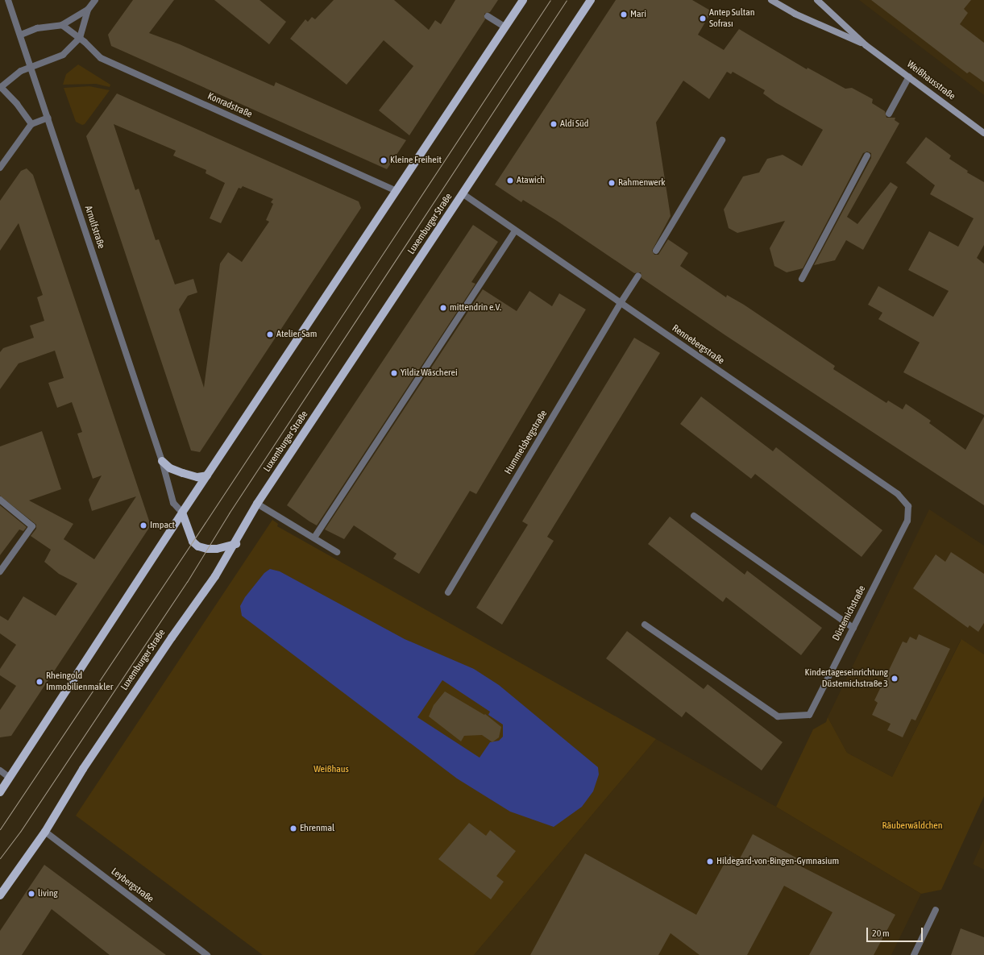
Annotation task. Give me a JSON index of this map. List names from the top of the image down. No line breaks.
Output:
{"streets":{"main road":["Weißhausstraße","Luxemburger Straße"],"street":["Konradstraße","Arnulfstraße","Rennebergstraße","Hummelsbergstraße","Düstemichstraße","Leybergstraße"]},"crossings":[["Luxemburger Straße","Rennebergstraße"],["Luxemburger Straße","Leybergstraße"],["Rennebergstraße","Hummelsbergstraße"],["Rennebergstraße","Düstemichstraße"]],"parks":["Weißhaus","Räuberwäldchen"],"places":["Mari","Antep Sultan Sofrası","Aldi Süd","Kleine Freiheit","Atawich","Rahmenwerk","mittendrin e.V.","Atelier Sam","Yildiz Wäscherei","Impact","Kindertageseinrichtung Düstemichstraße 3","Rheingold Immobilienmakler","Ehrenmal","Hildegard-von-Bingen-Gymnasium","living"],"scale_bar":"20 m"}
